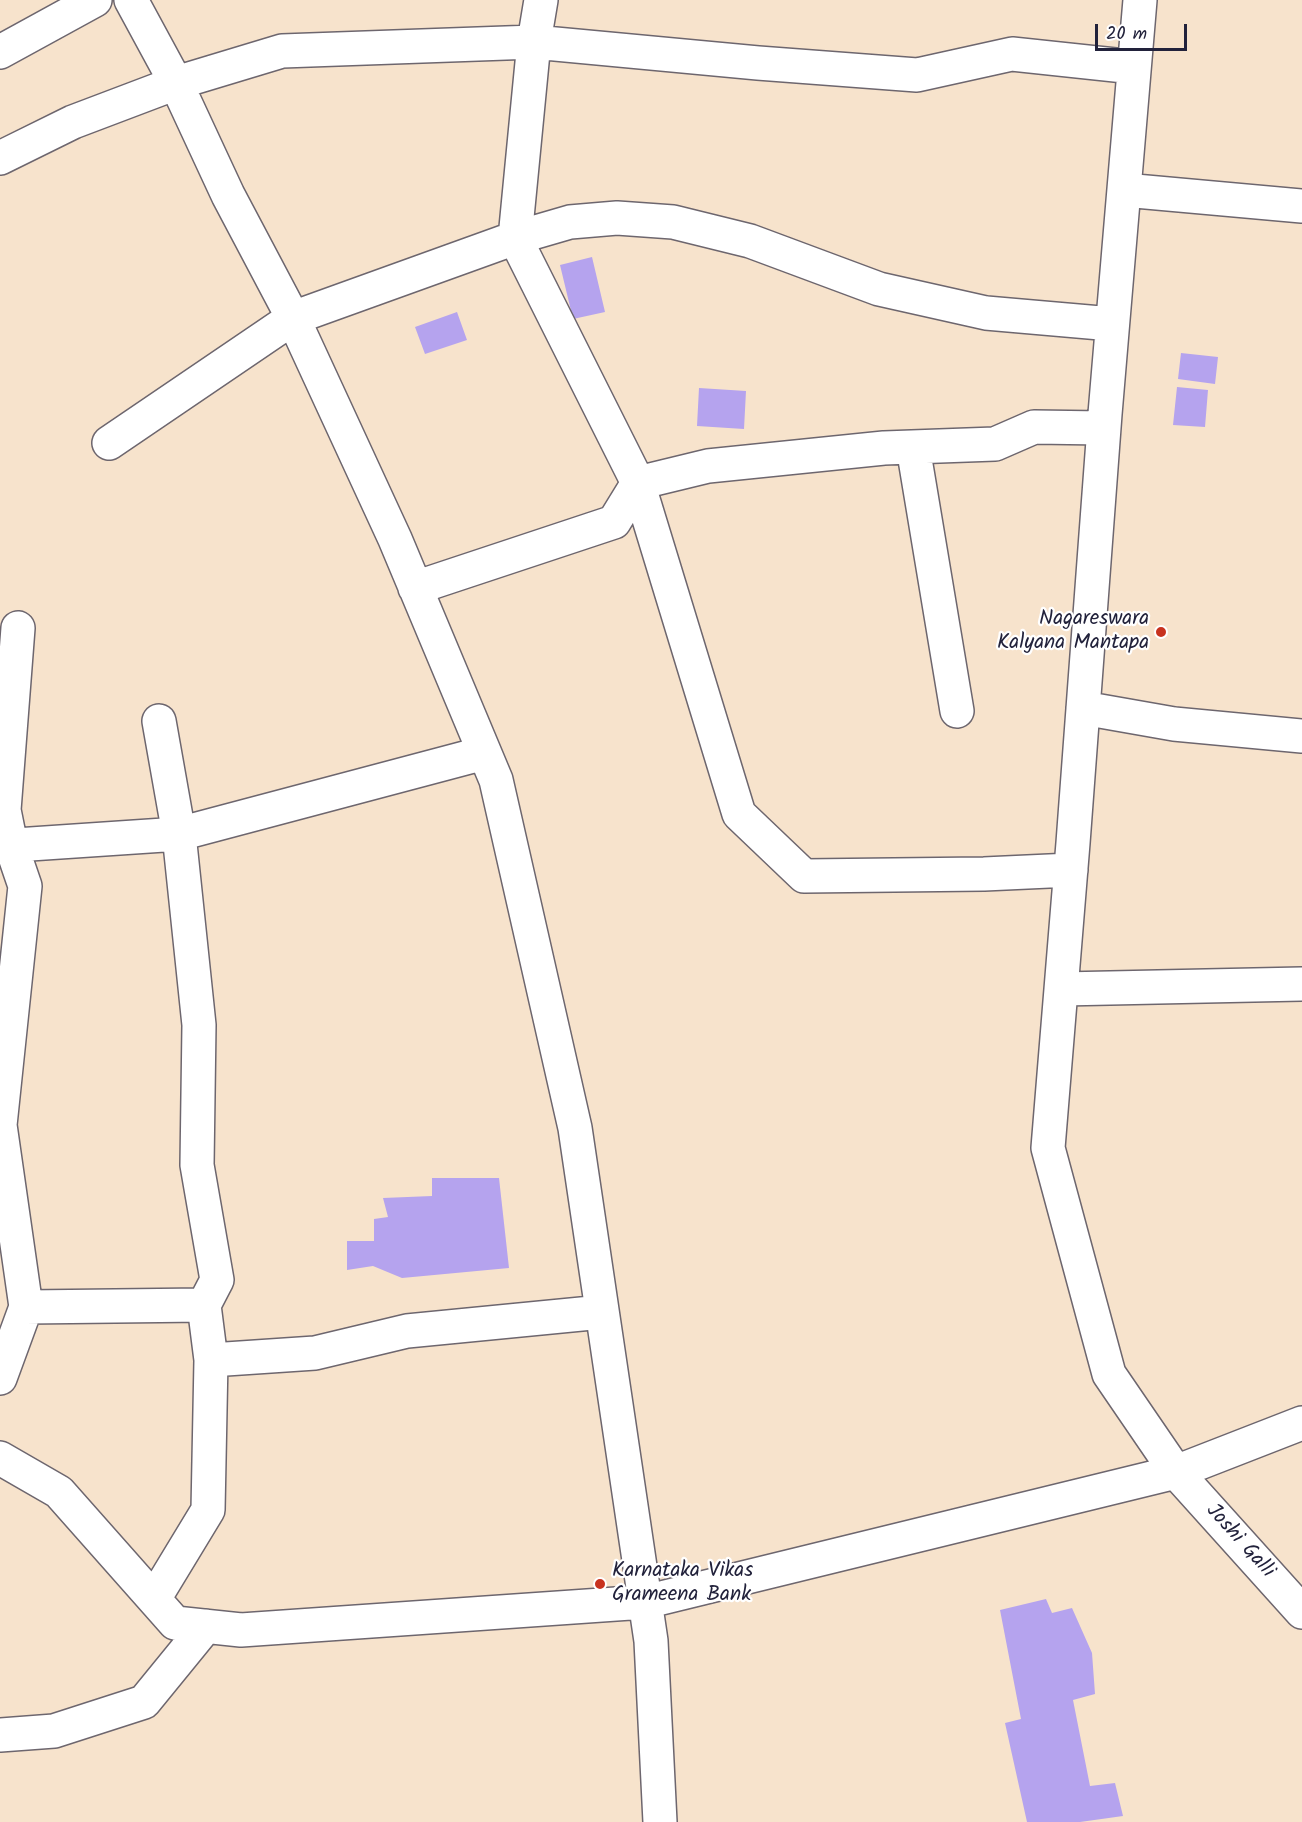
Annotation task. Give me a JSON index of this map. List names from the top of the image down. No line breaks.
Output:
{"streets":{"street":["Joshi Galli"]},"places":["Nagareswara Kalyana Mantapa","Karnataka Vikas Grameena Bank"],"scale_bar":"20 m"}
